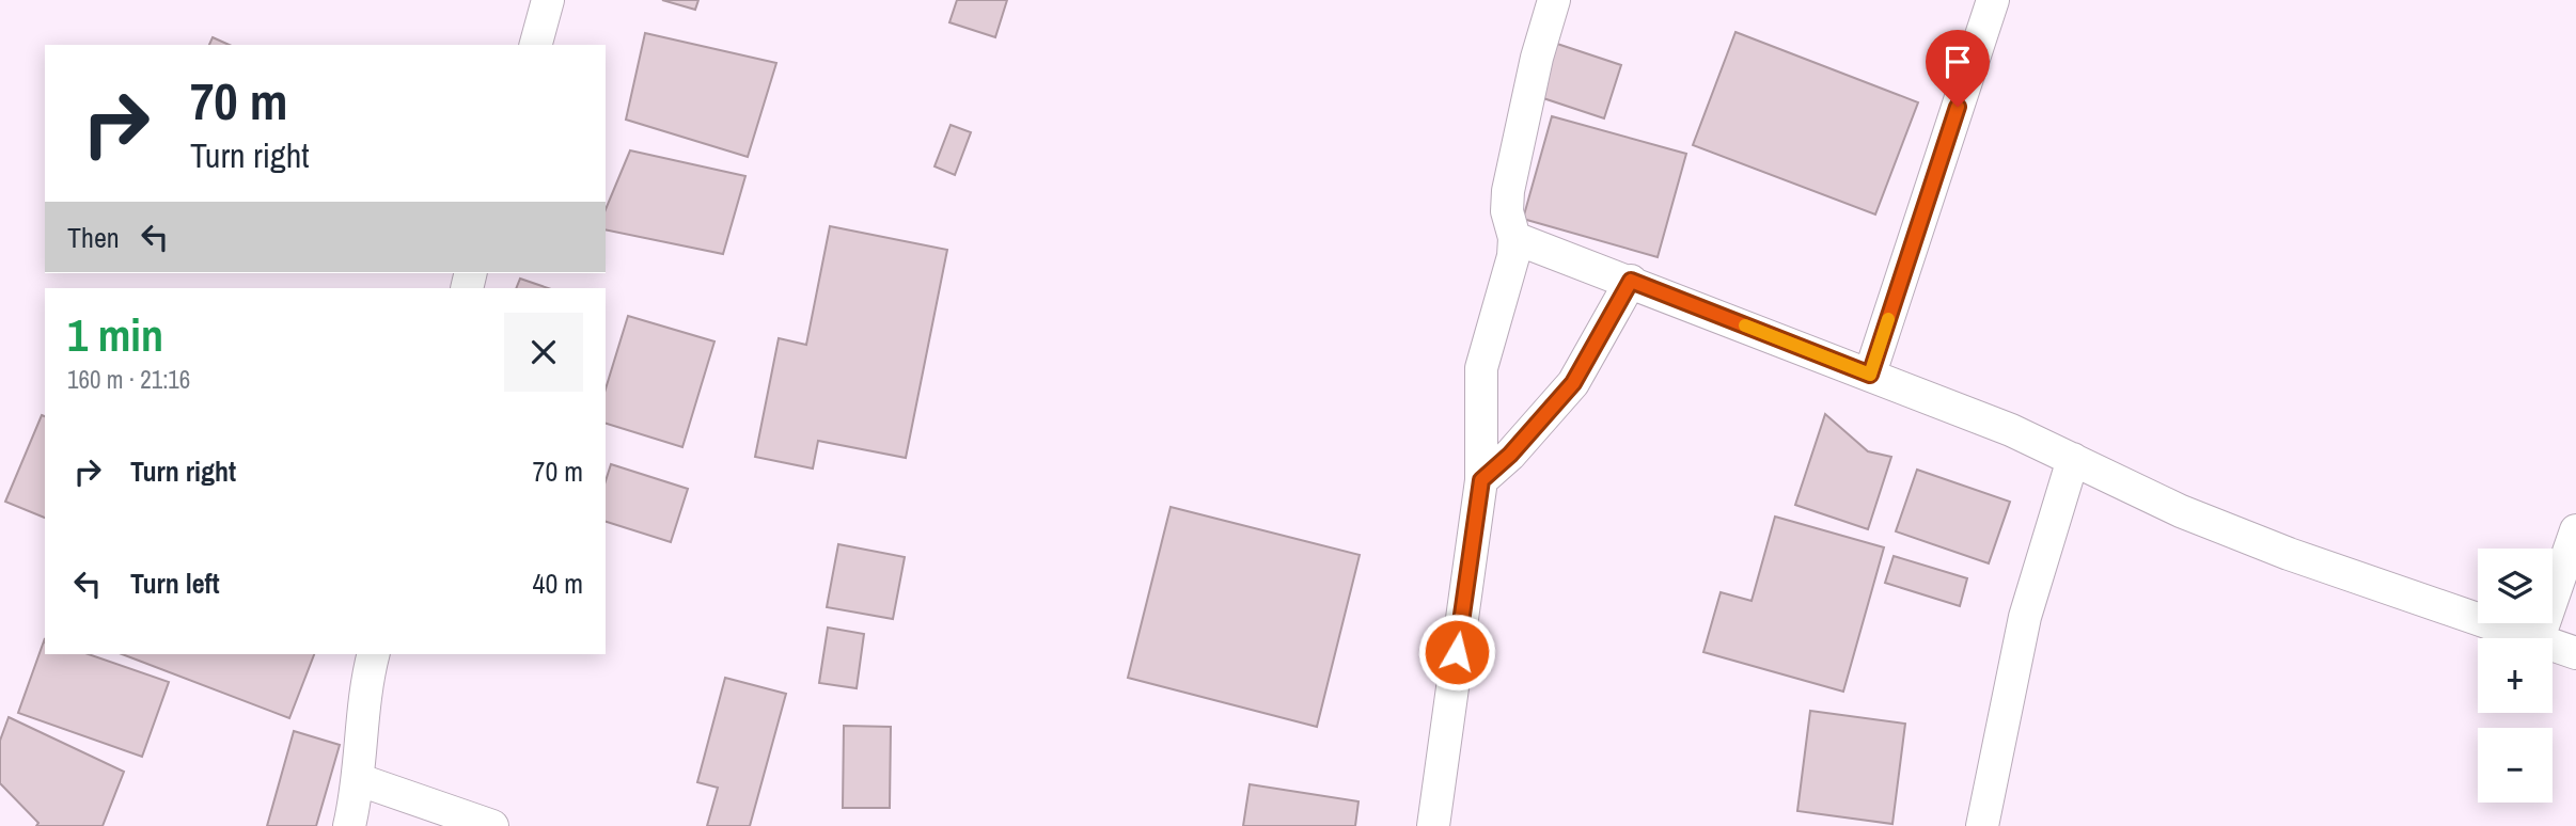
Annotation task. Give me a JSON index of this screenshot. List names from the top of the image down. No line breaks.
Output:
{"page":{"turn":["70 m","Turn right"],"then":"Then","heading":["1 min","160 m · 21:16"],"list":[{"name":"Turn right","value":"70 m"},{"name":"Turn left","value":"40 m"}],"map_buttons":["+","−"]}}
